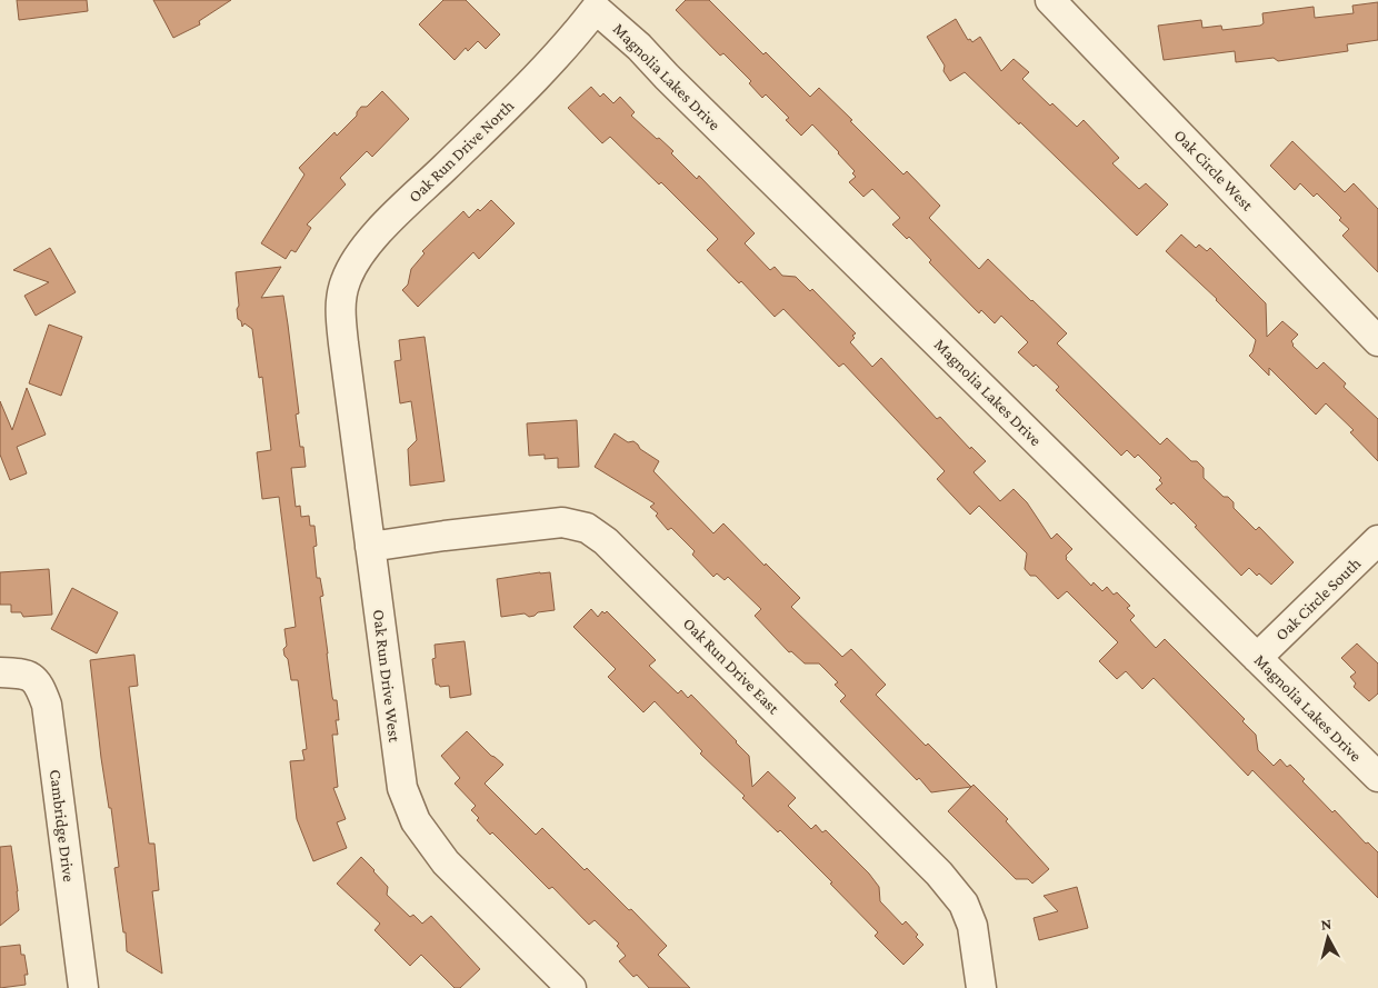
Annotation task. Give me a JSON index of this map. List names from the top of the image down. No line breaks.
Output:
{"streets":{"street":["Magnolia Lakes Drive","Oak Run Drive North","Oak Circle West","Oak Circle South","Oak Run Drive East","Oak Run Drive West","Cambridge Drive"]},"crossings":[["Magnolia Lakes Drive","Oak Run Drive North"],["Magnolia Lakes Drive","Oak Circle South"],["Oak Run Drive North","Oak Run Drive West"],["Oak Run Drive East","Oak Run Drive West"]],"north":"top"}
